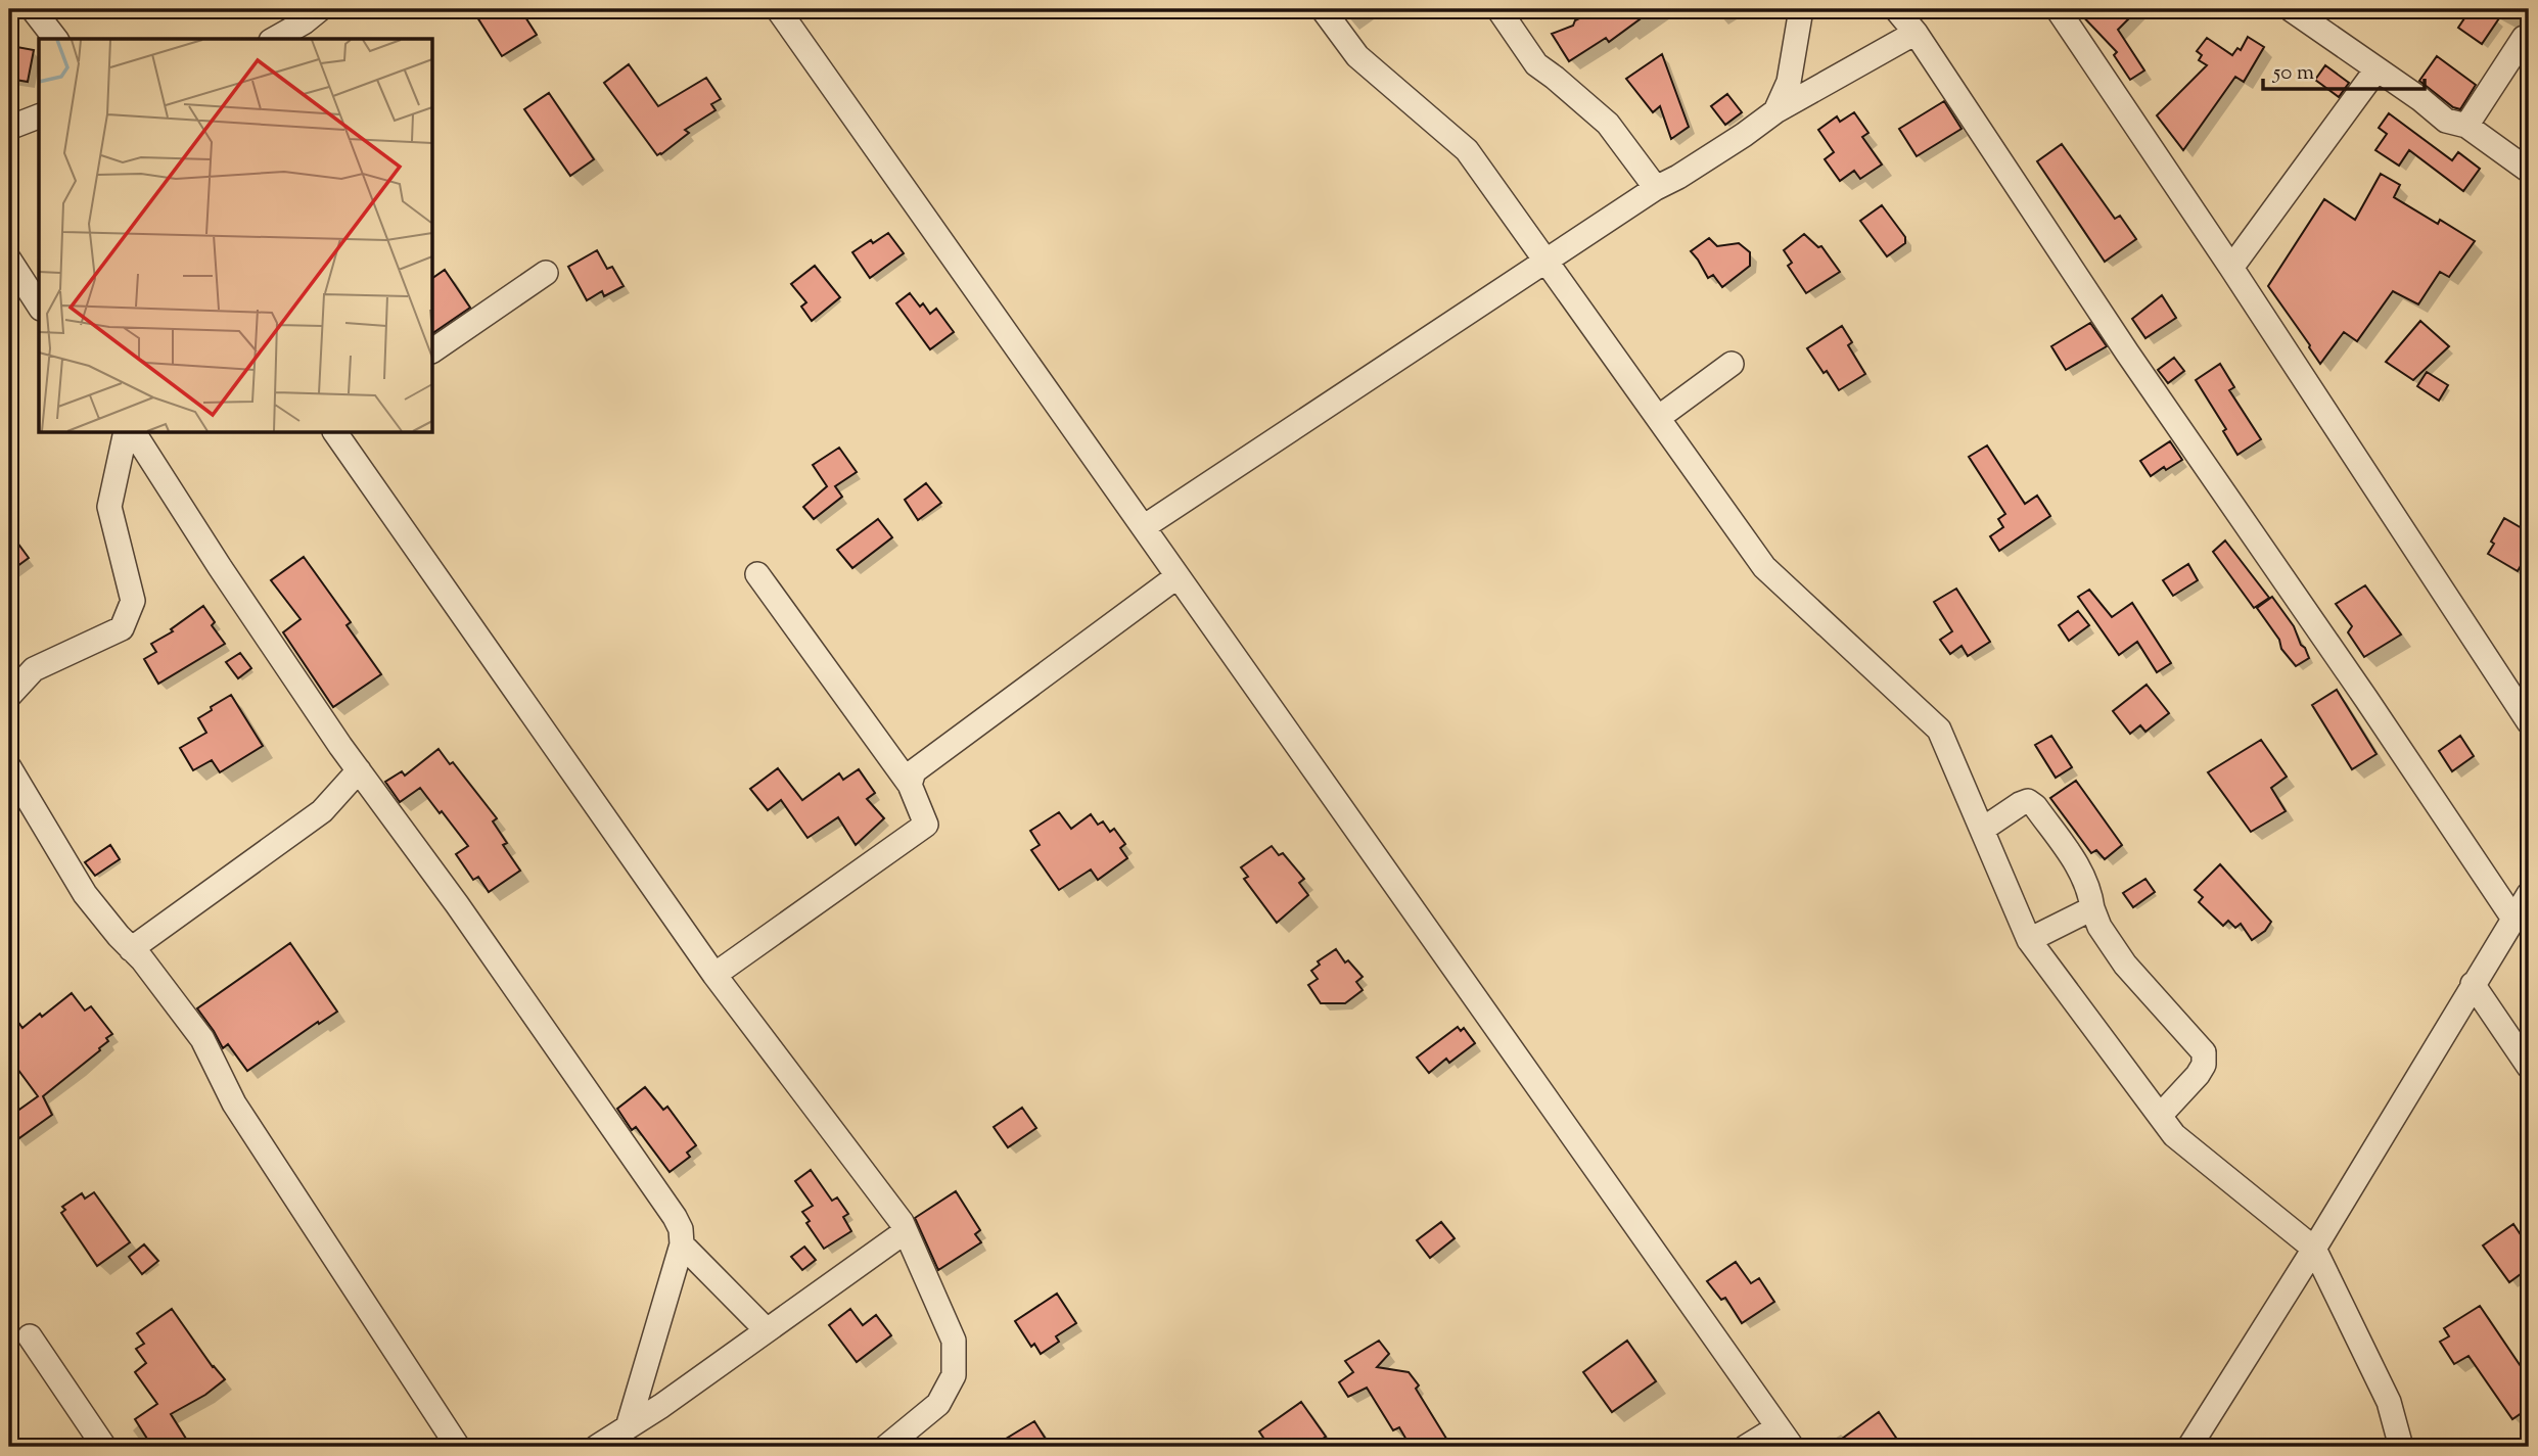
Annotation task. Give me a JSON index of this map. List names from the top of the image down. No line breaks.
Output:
{"scale_bar":"50 m"}
